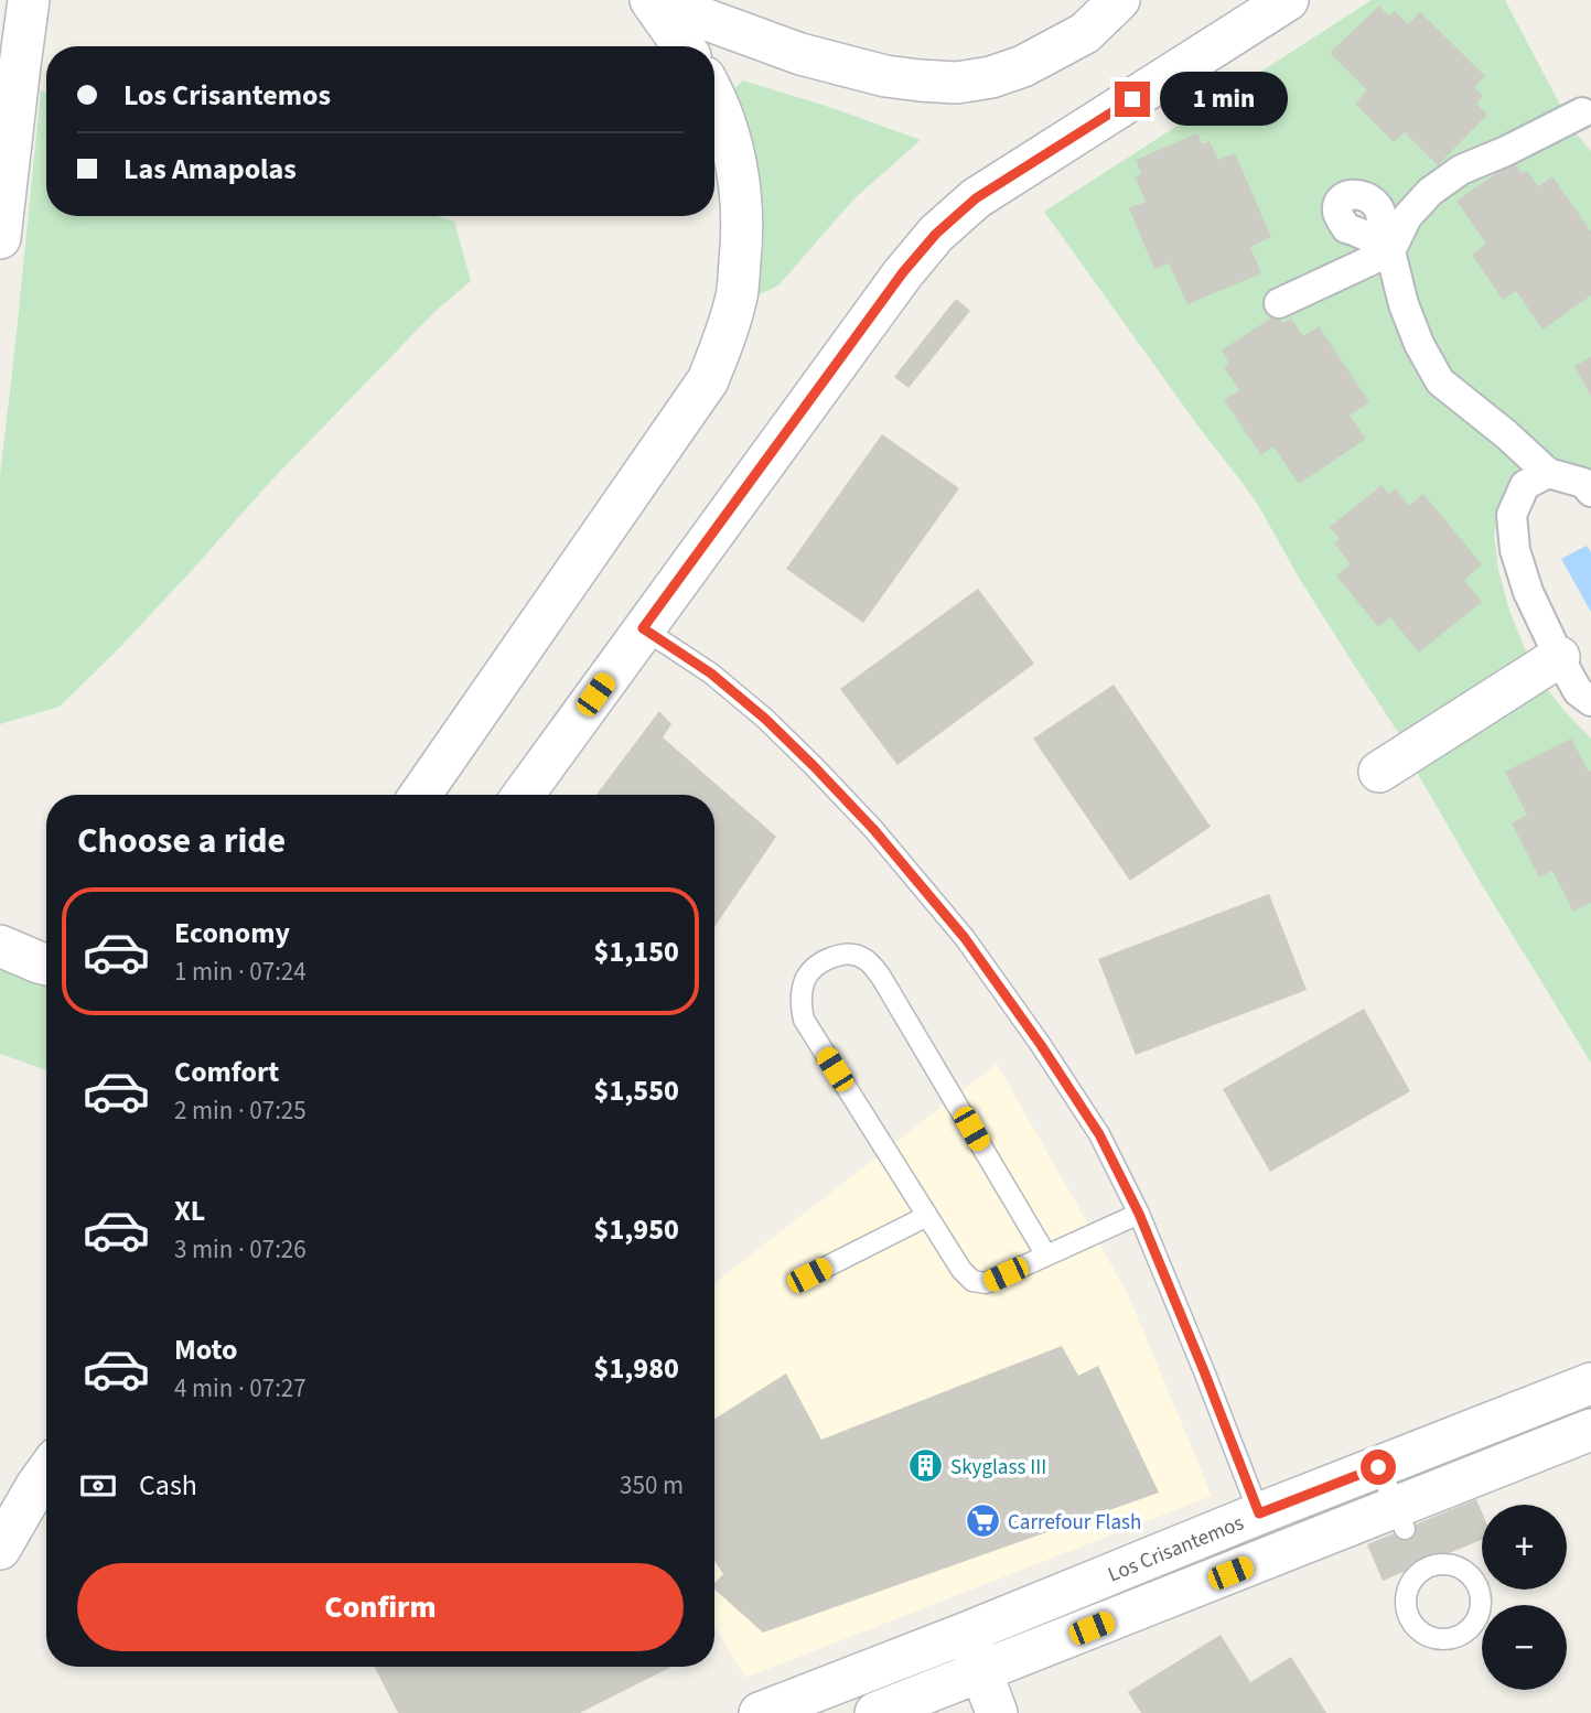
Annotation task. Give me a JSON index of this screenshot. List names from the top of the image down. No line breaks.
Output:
{"streets":{"street":["Los Crisantemos"]},"places":{"building":["Skyglass III"],"supermarket":["Carrefour Flash"]},"page":{"banner":["Los Crisantemos","Las Amapolas"],"bubble":"1 min","heading":"Choose a ride","list":[{"name":"Economy","note":"1 min · 07:24","value":"$1,150"},{"name":"Comfort","note":"2 min · 07:25","value":"$1,550"},{"name":"XL","note":"3 min · 07:26","value":"$1,950"},{"name":"Moto","note":"4 min · 07:27","value":"$1,980"}],"pay":["Cash","350 m"],"map_buttons":["+","−"],"buttons":"Confirm"}}
